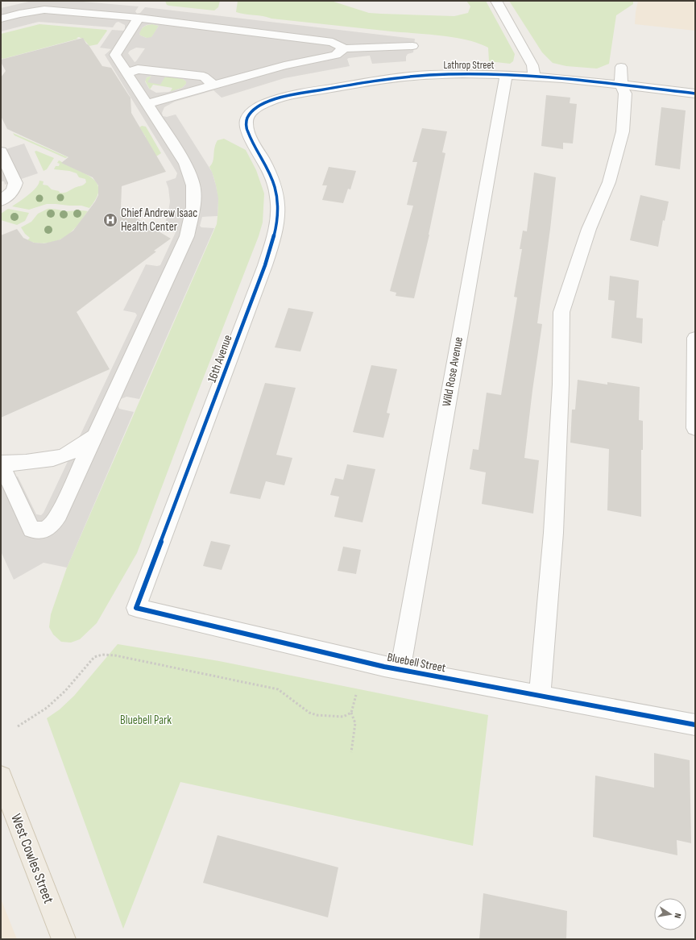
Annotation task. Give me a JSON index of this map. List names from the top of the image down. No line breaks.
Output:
{"streets":{"main road":["West Cowles Street"],"street":["Lathrop Street","16th Avenue","Wild Rose Avenue","Bluebell Street"]},"crossings":[["Lathrop Street","16th Avenue"],["Lathrop Street","Wild Rose Avenue"],["16th Avenue","Bluebell Street"],["Wild Rose Avenue","Bluebell Street"]],"parks":["Bluebell Park"],"places":{"hospital":["Chief Andrew Isaac Health Center"]},"north":"right"}
